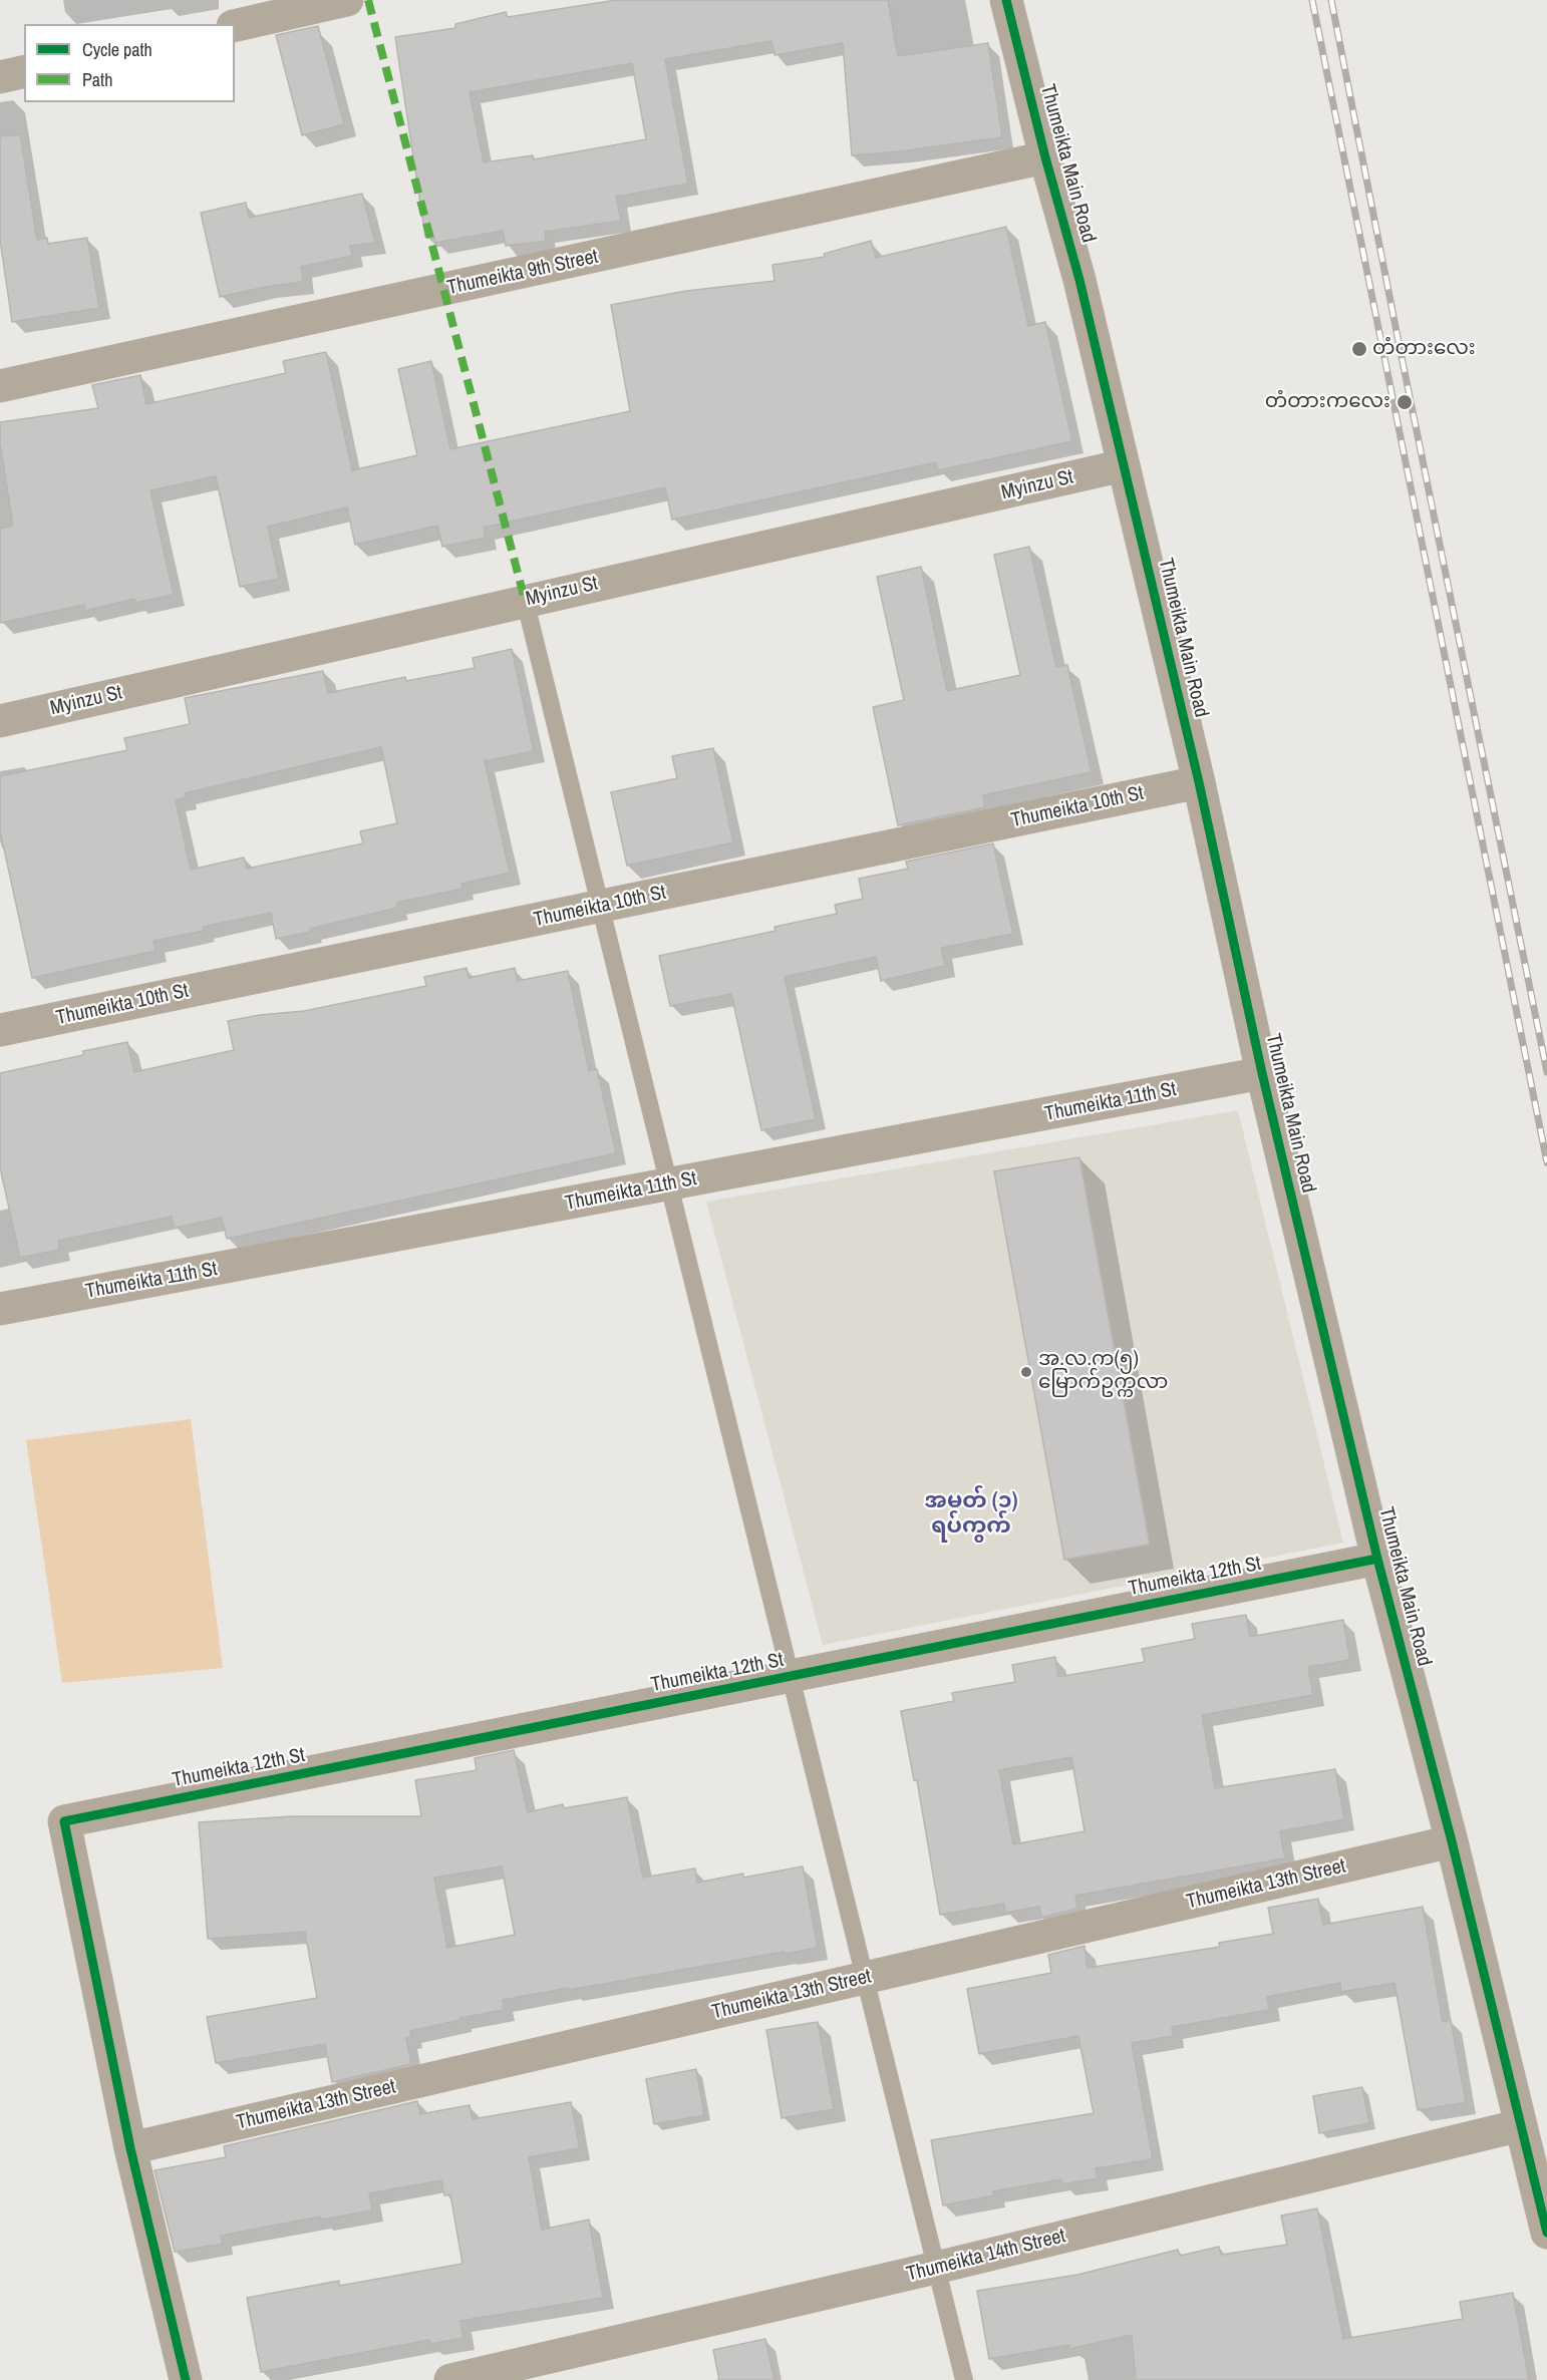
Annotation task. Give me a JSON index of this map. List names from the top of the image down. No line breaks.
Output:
{"streets":{"street":["Thumeikta Main Road","Thumeikta 9th Street","Myinzu St","Thumeikta 10th St","Thumeikta 11th St","Thumeikta 12th St","Thumeikta 13th Street","Thumeikta 14th Street"]},"crossings":[["Thumeikta Main Road","Thumeikta 9th Street"],["Thumeikta Main Road","Myinzu St"],["Thumeikta Main Road","Thumeikta 10th St"],["Thumeikta Main Road","Thumeikta 11th St"],["Thumeikta Main Road","Thumeikta 12th St"],["Thumeikta Main Road","Thumeikta 13th Street"],["Thumeikta Main Road","Thumeikta 14th Street"],["Thumeikta 12th St","Thumeikta 13th Street"]],"districts":["အမှတ် (၁) ရပ်ကွက်"],"places":["တံတားလေး","တံတားကလေး","အ.လ.က(၅) မြောက်ဥက္ကလာ"],"legend":["Cycle path","Path"]}
